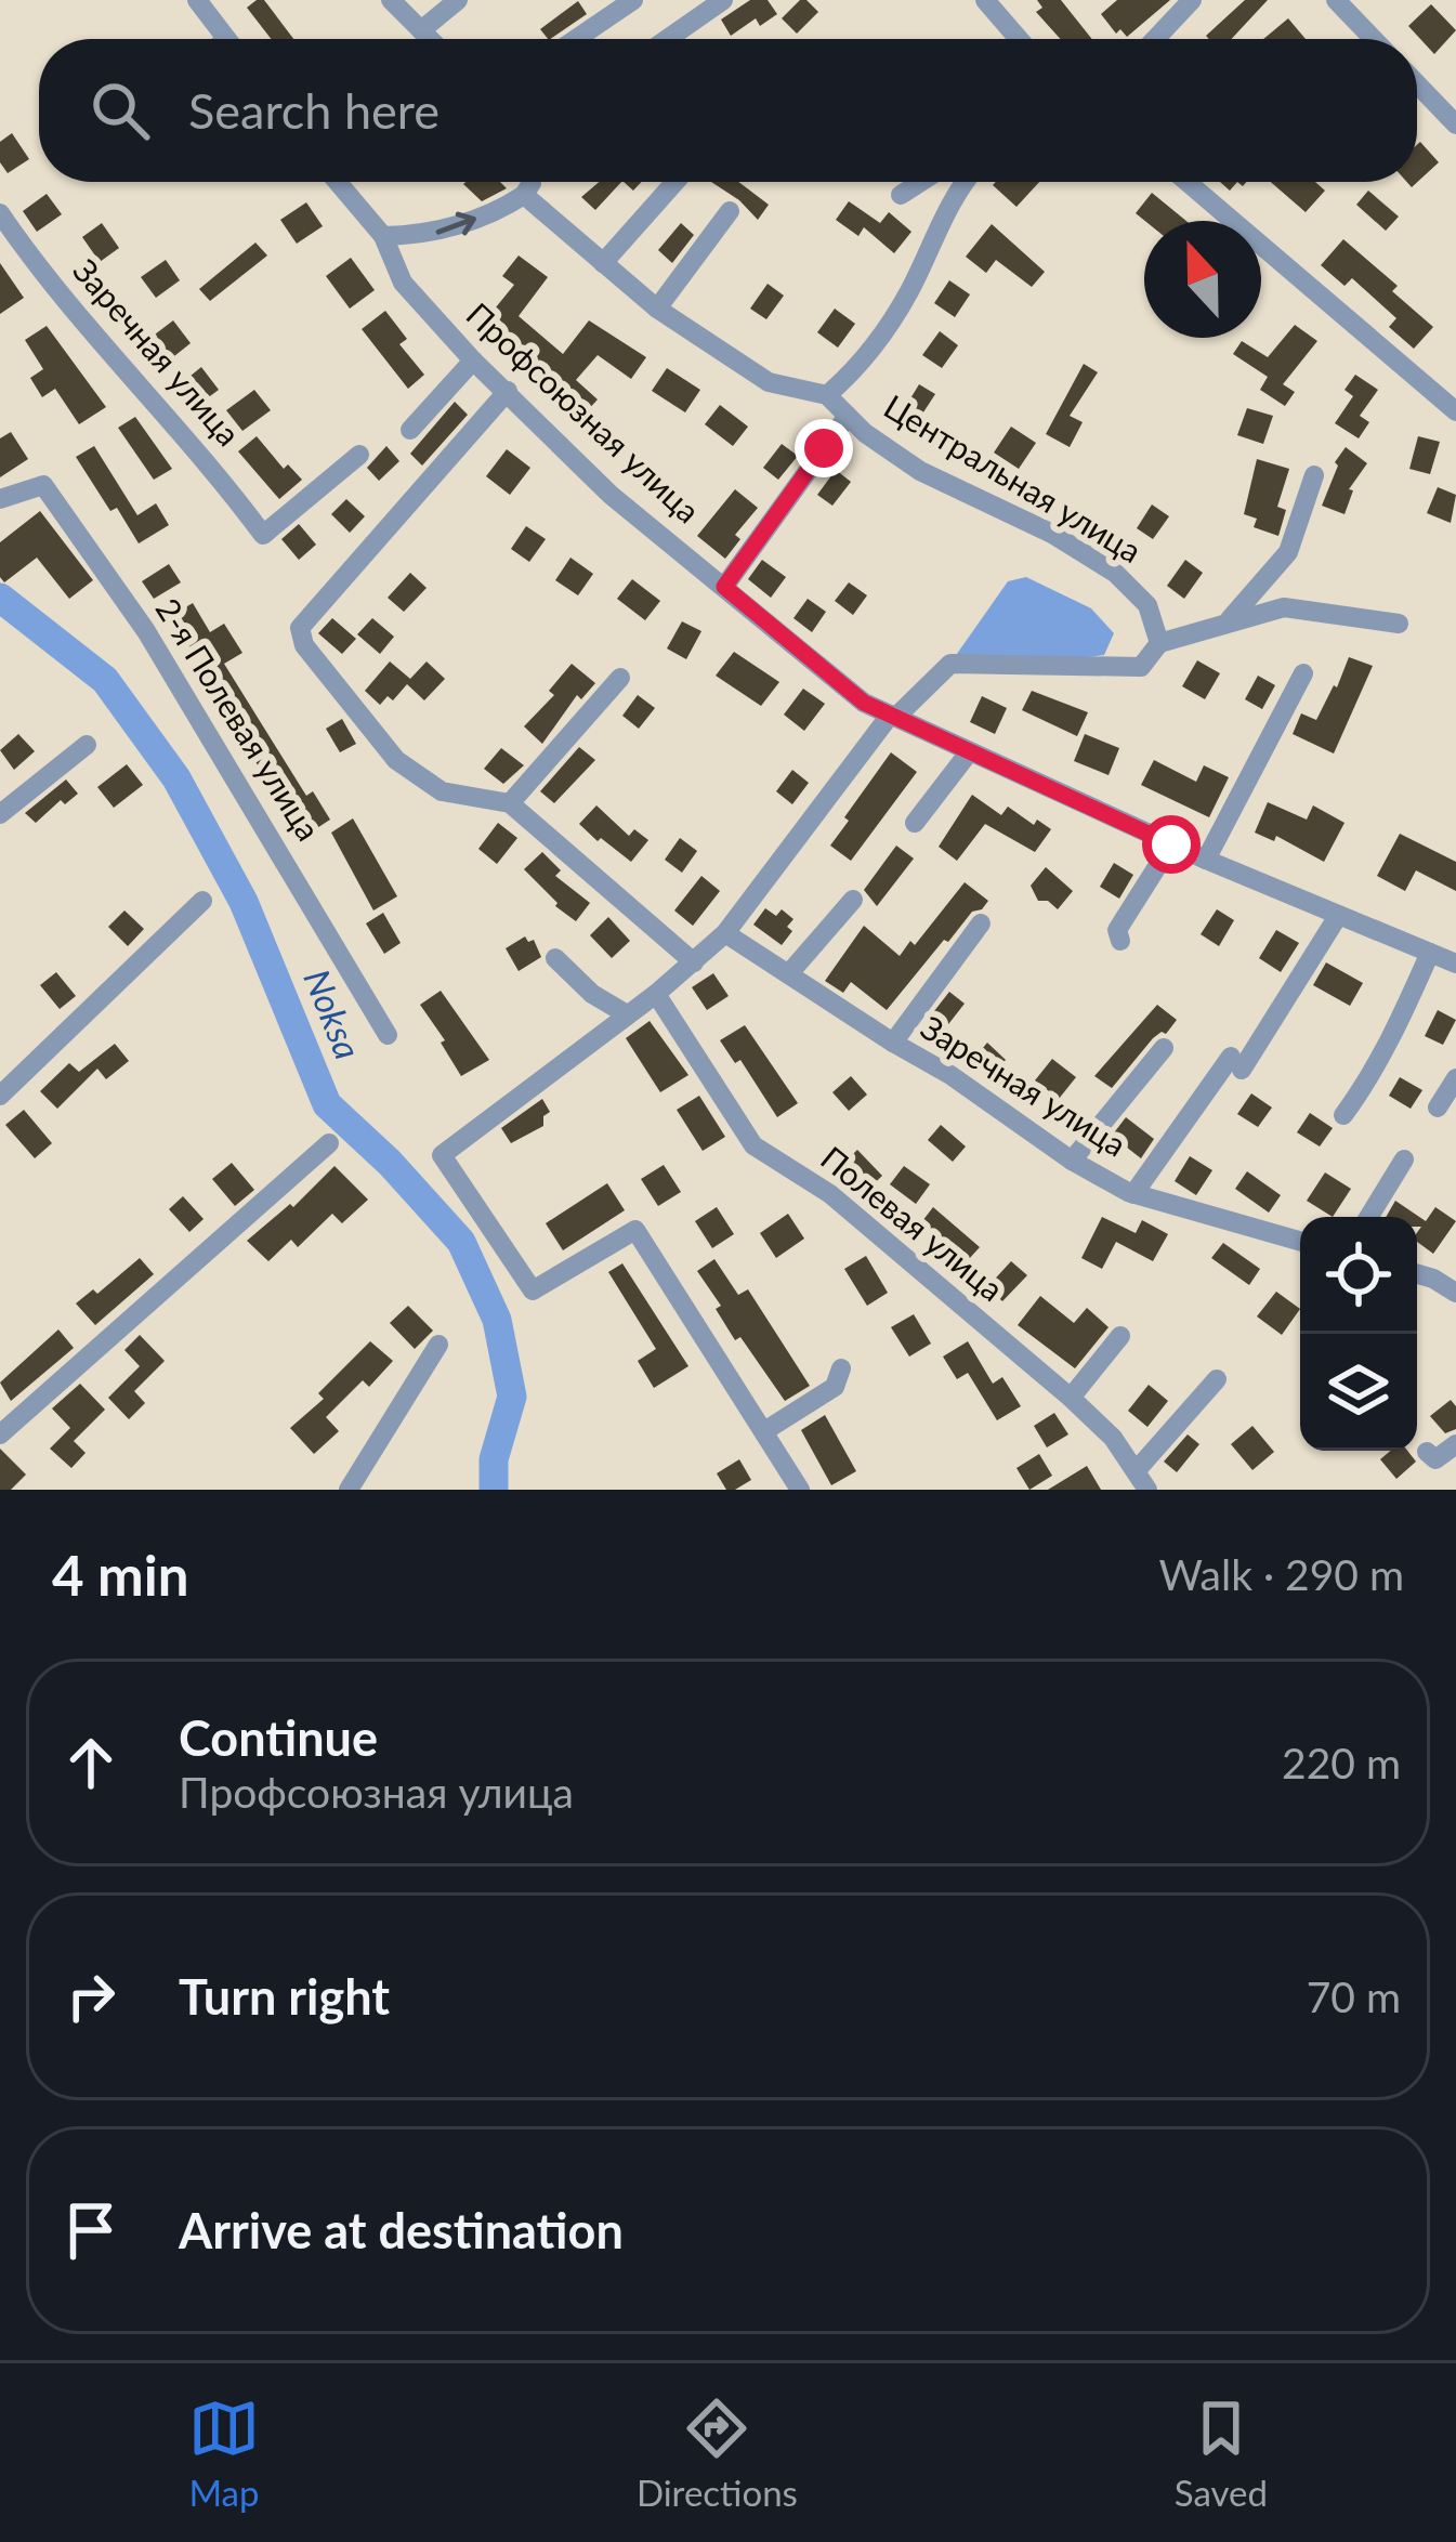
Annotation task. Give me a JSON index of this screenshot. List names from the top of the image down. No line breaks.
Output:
{"streets":{"street":["Заречная улица","Профсоюзная улица","Центральная улица","2-я Полевая улица","Полевая улица"]},"water":["Noksa"],"north":"top","page":{"search":"Search here","heading":["4 min","Walk · 290 m"],"list":[["Continue","Профсоюзная улица","220 m"],["Turn right","70 m"],"Arrive at destination"],"nav":["Map","Directions","Saved"]}}
